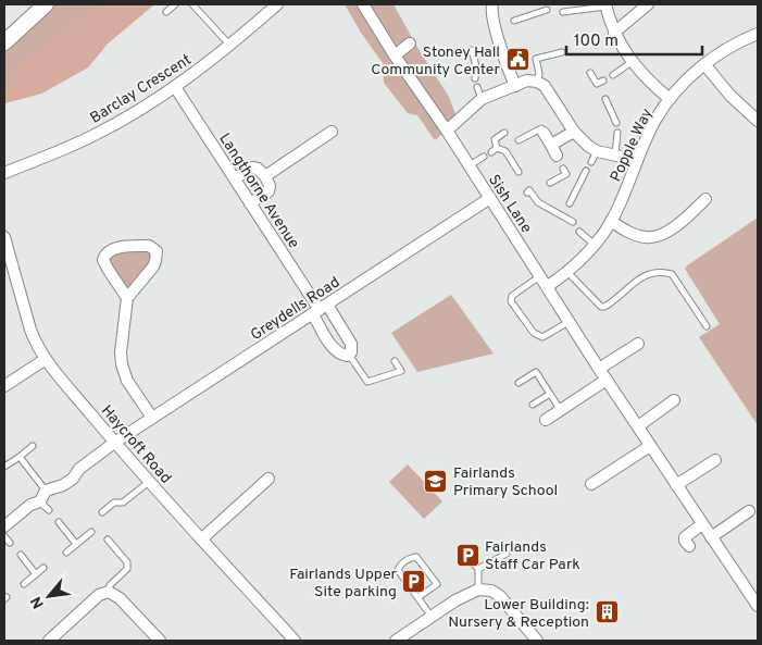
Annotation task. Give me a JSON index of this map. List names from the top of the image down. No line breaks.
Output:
{"streets":{"street":["Barclay Crescent","Popple Way","Langthorne Avenue","Sish Lane","Greydells Road","Haycroft Road"]},"crossings":[["Barclay Crescent","Langthorne Avenue"],["Popple Way","Sish Lane"],["Langthorne Avenue","Greydells Road"],["Sish Lane","Greydells Road"],["Greydells Road","Haycroft Road"]],"places":{"public building":["Stoney Hall Community Center"],"school or university":["Fairlands Primary School"],"parking":["Fairlands Staff Car Park","Fairlands Upper Site parking"],"building":["Lower Building: Nursery & Reception"]},"scale_bar":"100 m","north":"bottom left"}
